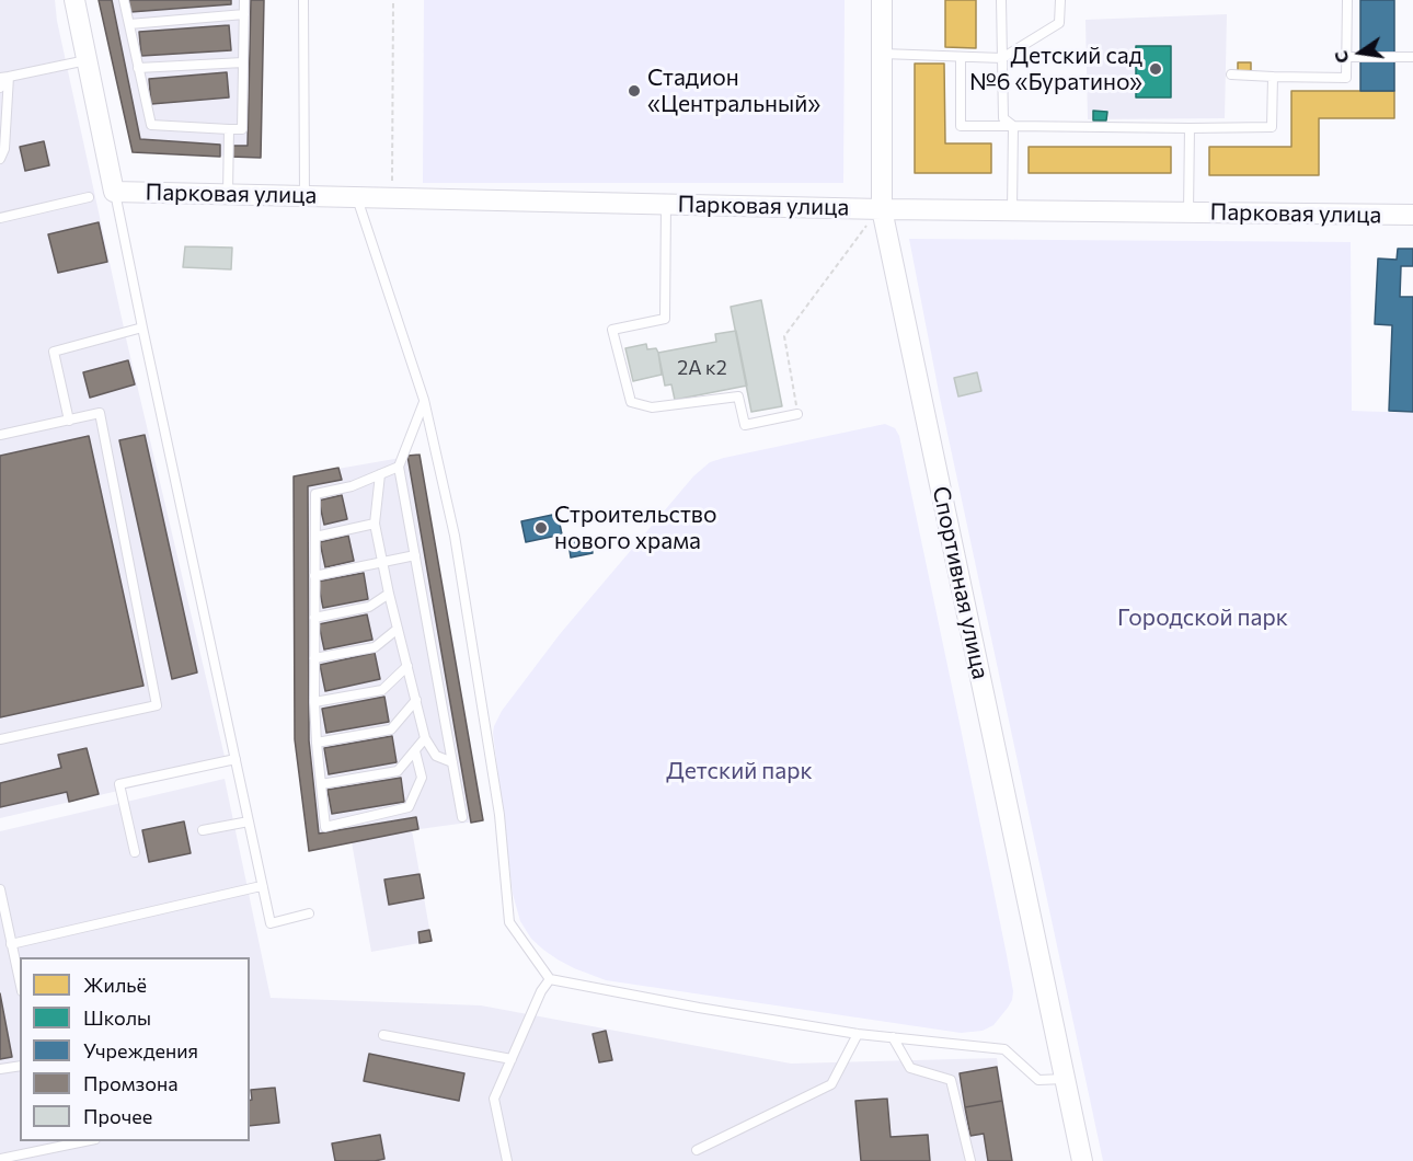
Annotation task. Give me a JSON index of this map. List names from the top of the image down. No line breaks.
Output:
{"streets":{"street":["Парковая улица","Спортивная улица"]},"crossings":[["Парковая улица","Спортивная улица"]],"parks":["Городской парк","Детский парк"],"places":["Детский сад №6 «Буратино»","Стадион «Центральный»","Строительство нового храма"],"house_numbers":["2А к2"],"legend":["Жильё","Школы","Учреждения","Промзона","Прочее"],"north":"left"}
